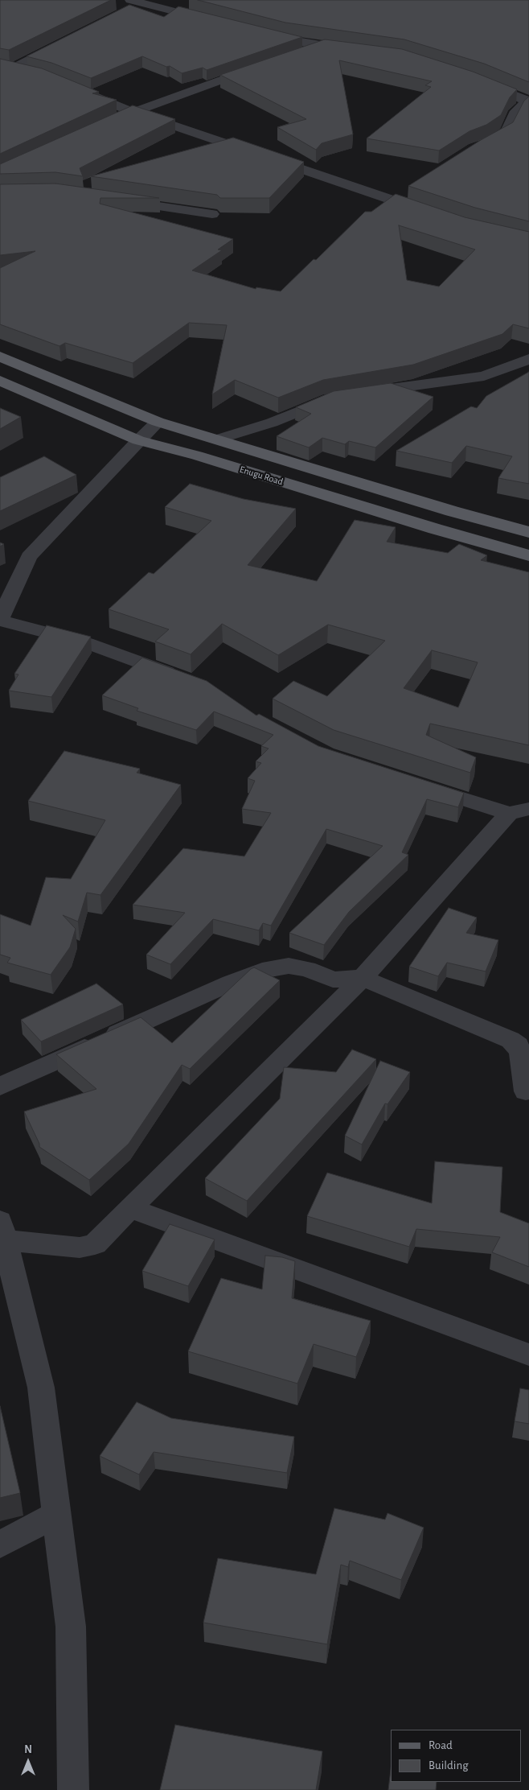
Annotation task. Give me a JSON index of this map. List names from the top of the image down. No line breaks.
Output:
{"streets":{"main road":["Enugu Road"]},"legend":["Road","Building"],"north":"top"}
